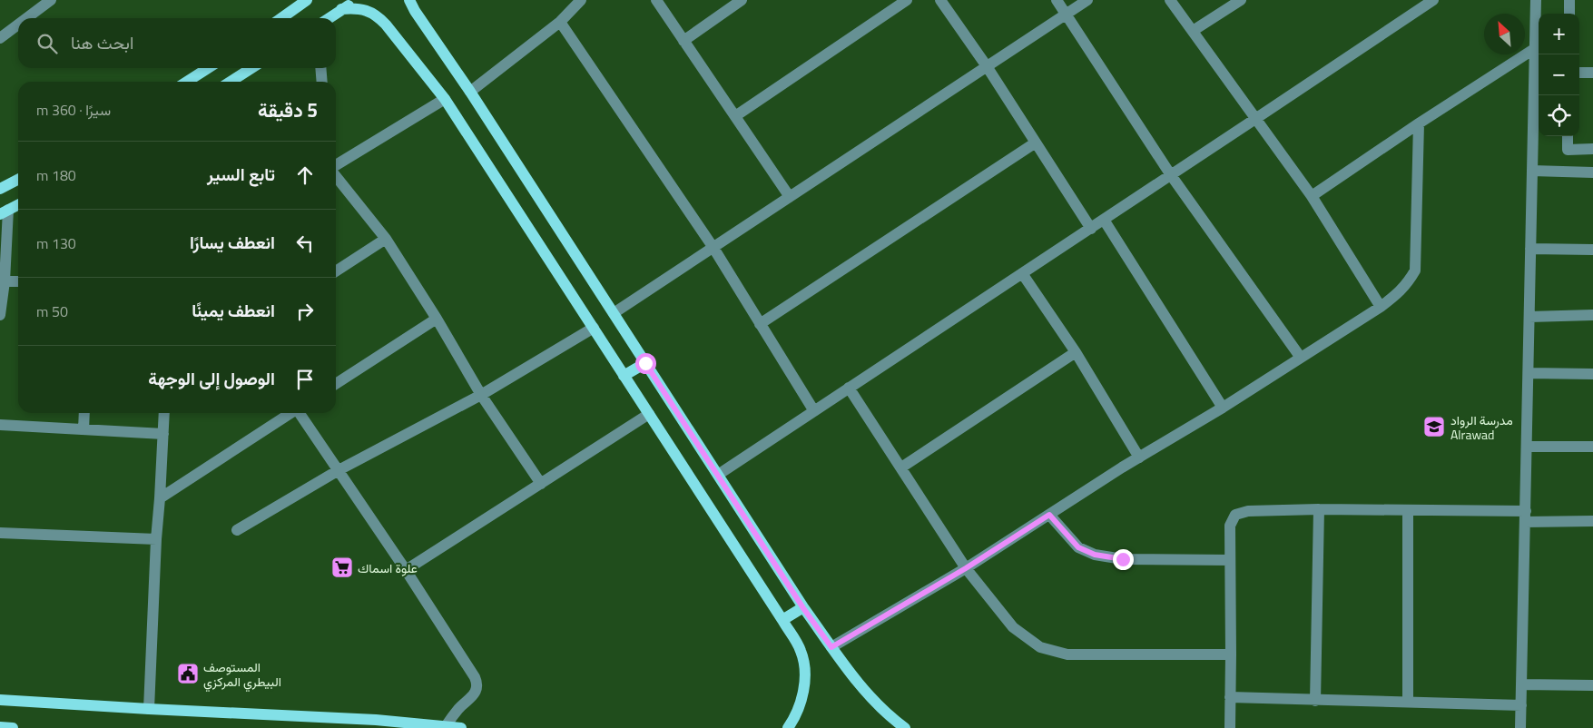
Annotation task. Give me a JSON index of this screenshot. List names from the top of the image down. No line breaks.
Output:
{"places":{"school or university":["مدرسة الرواد Alrawad"],"supermarket":["علوة اسماك"],"public building":["المستوصف البيطري المركزي"]},"north":"top left","page":{"map_buttons":["+","−"],"search":"ابحث هنا","heading":["5 دقيقة","سيرًا · 360 m"],"list":[["تابع السير","180 m"],["انعطف يسارًا","130 m"],["انعطف يمينًا","50 m"],"الوصول إلى الوجهة"]}}
